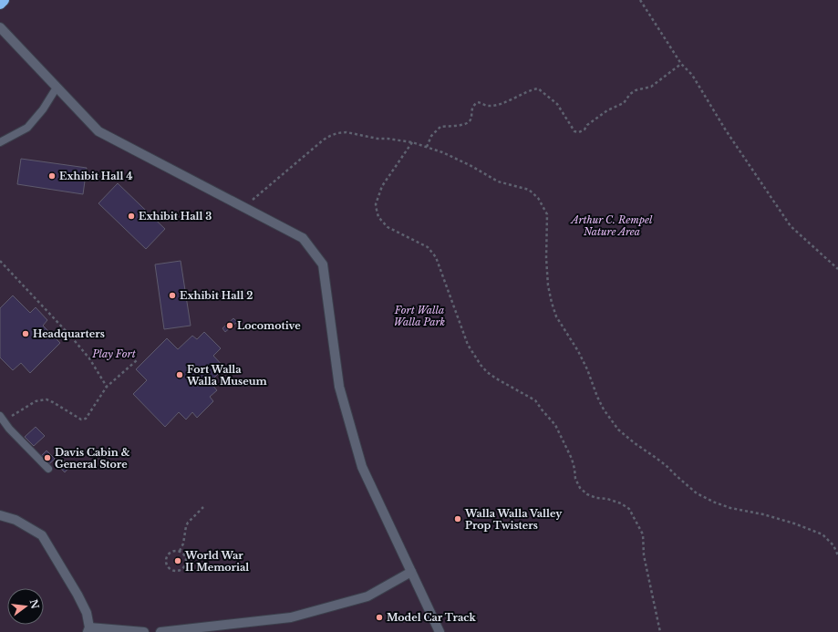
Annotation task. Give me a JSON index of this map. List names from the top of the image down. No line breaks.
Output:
{"parks":["Arthur C. Rempel Nature Area","Fort Walla Walla Park","Play Fort"],"places":["Exhibit Hall 4","Exhibit Hall 3","Exhibit Hall 2","Locomotive","Headquarters","Fort Walla Walla Museum","Davis Cabin & General Store","Walla Walla Valley Prop Twisters","World War II Memorial","Model Car Track"],"north":"right"}
